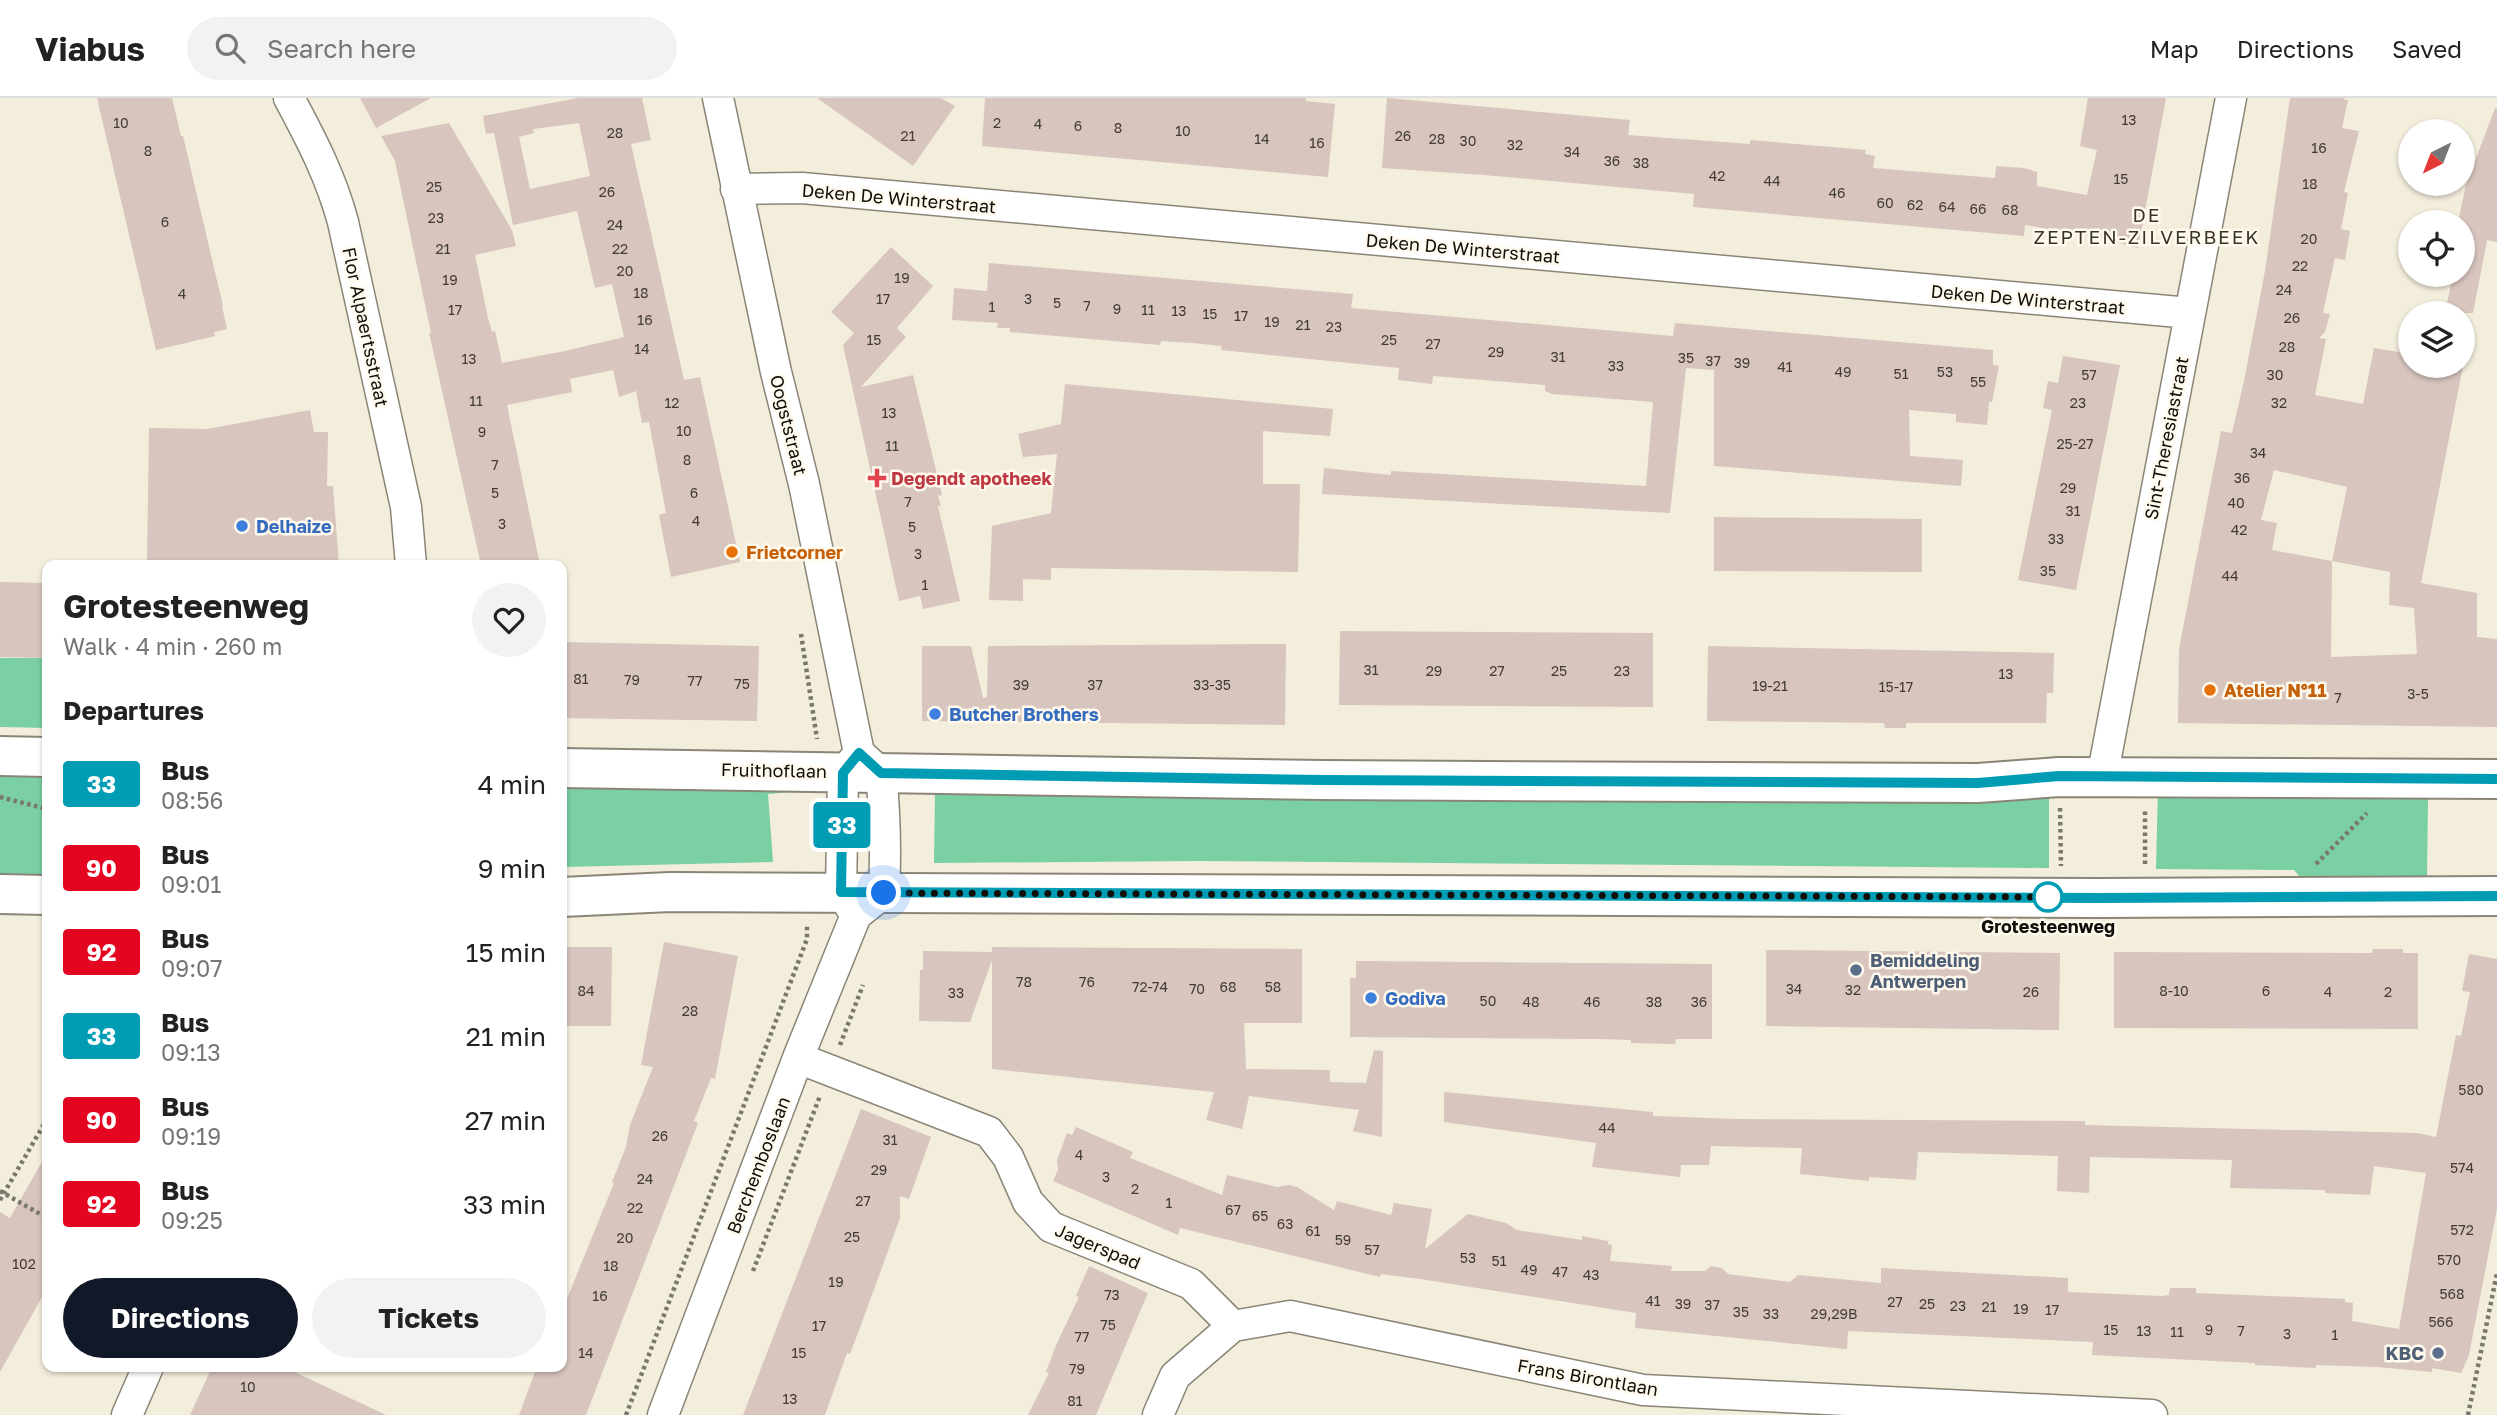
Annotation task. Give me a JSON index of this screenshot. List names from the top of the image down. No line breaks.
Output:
{"streets":{"street":["Deken De Winterstraat","Flor Alpaertsstraat","Oogststraat","Sint-Theresiastraat","Fruithoflaan","Berchemboslaan","Jagerspad","Frans Birontlaan"]},"crossings":[["Deken De Winterstraat","Oogststraat"],["Deken De Winterstraat","Sint-Theresiastraat"],["Oogststraat","Fruithoflaan"],["Oogststraat","Berchemboslaan"],["Sint-Theresiastraat","Fruithoflaan"],["Berchemboslaan","Jagerspad"],["Jagerspad","Frans Birontlaan"]],"districts":["DE ZEPTEN-ZILVERBEEK"],"places":{"health":["Degendt apotheek"],"other":["Delhaize","Frietcorner","Atelier N°11","Butcher Brothers","Grotesteenweg","Bemiddeling Antwerpen","Godiva","KBC"]},"lines":["bus line 33"],"house_numbers":["13","10","2","4","6","8","10","28","21","26","14","28","30","16","32","16","8","34","36","38","42","15","44","18","25","26","46","60","62","64","66","68","23","6","24","20","21","22","22","20","19","19","24","18","4","17","3","5","7","1","9","17","11","13","15","17","26","16","19","21","23","15","25","27","28","14","29","31","35","13","37","39","33","41","49","53","51","57","30","55","11","12","23","32","13","10","9","25-27","11","34","8","7","36","29","5","6","7","40","31","4","3","5","42","33","3","35","44","1","31","29","27","25","23","13","81","79","77","75","39","37","33-35","19-21","15-17","3-5","7","78","76","72-74","68","58","70","34","32","84","8-10","6","26","4","2","33","50","48","46","38","36","28","580","44","26","31","4","574","29","3","24","2","27","1","22","67","65","63","572","61","25","20","59","57","53","570","51","102","18","49","47","43","19","568","73","16","41","27","39","25","37","23","21","19","17","35","33","29,29B","566","75","17","15","9","13","7","11","3","1","77","14","15","79","10","13","81"],"north":"bottom left","page":{"header":"Viabus","search":"Search here","nav":["Map","Directions","Saved"],"on_map":"33","heading":[["Grotesteenweg","Walk · 4 min · 260 m"],"Departures"],"list":[{"mark":"33","name":"Bus","note":"08:56","value":"4 min"},{"mark":"90","name":"Bus","note":"09:01","value":"9 min"},{"mark":"92","name":"Bus","note":"09:07","value":"15 min"},{"mark":"33","name":"Bus","note":"09:13","value":"21 min"},{"mark":"90","name":"Bus","note":"09:19","value":"27 min"},{"mark":"92","name":"Bus","note":"09:25","value":"33 min"}],"buttons":["Directions","Tickets"]}}
